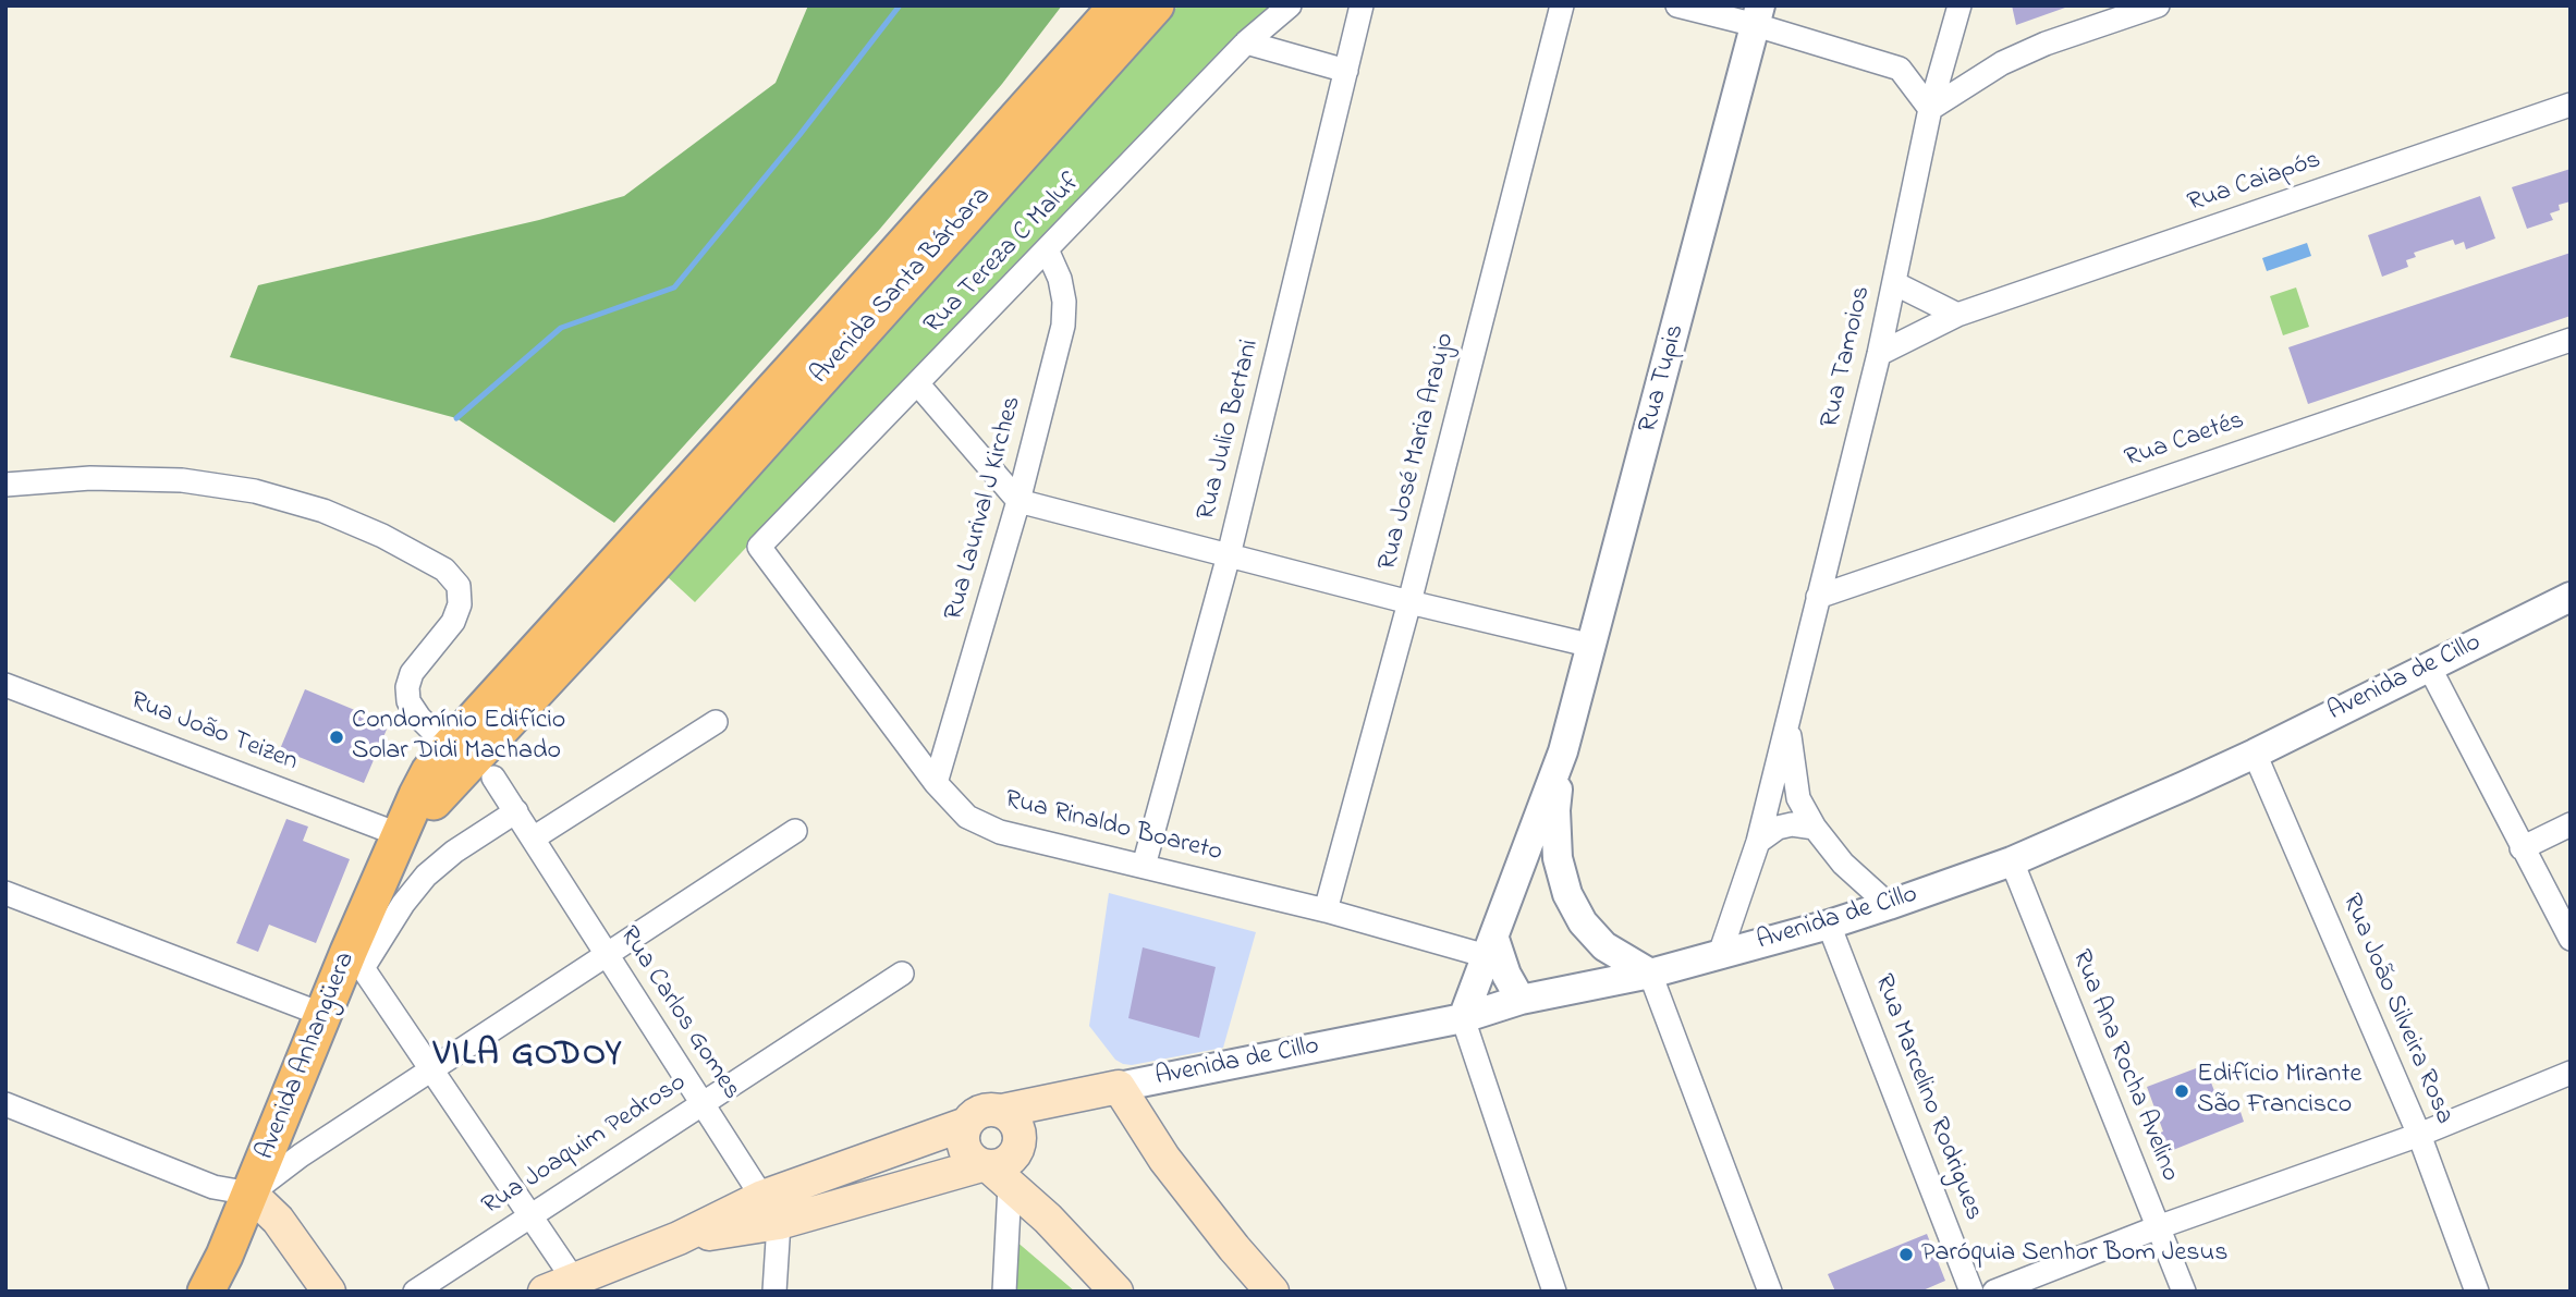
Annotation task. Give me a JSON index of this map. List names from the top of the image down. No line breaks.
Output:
{"streets":{"main road":["Avenida Santa Bárbara","Avenida de Cillo","Avenida Anhangüera"],"street":["Rua Caiapós","Rua Tereza C Maluf","Rua Tamoios","Rua Tupis","Rua Julio Bertani","Rua Caetés","Rua José Maria Araujo","Rua Laurival J Kirches","Rua João Teizen","Rua Rinaldo Boareto","Rua João Silveira Rosa","Rua Carlos Gomes","Rua Ana Rocha Avelino","Rua Marcelino Rodrigues","Rua Joaquim Pedroso"]},"crossings":[["Rua Caiapós","Rua Tamoios"],["Rua Tereza C Maluf","Rua Laurival J Kirches"],["Rua Tereza C Maluf","Rua Rinaldo Boareto"],["Avenida Santa Bárbara","Avenida Anhangüera"],["Rua Tamoios","Rua Caetés"],["Rua Tamoios","Avenida de Cillo"],["Rua Tupis","Avenida de Cillo"],["Rua Tupis","Rua Rinaldo Boareto"],["Rua Julio Bertani","Rua Rinaldo Boareto"],["Rua José Maria Araujo","Rua Rinaldo Boareto"],["Rua Laurival J Kirches","Rua Rinaldo Boareto"],["Avenida de Cillo","Rua João Silveira Rosa"],["Avenida de Cillo","Rua Ana Rocha Avelino"],["Avenida de Cillo","Rua Marcelino Rodrigues"],["Rua João Teizen","Avenida Anhangüera"],["Rua Carlos Gomes","Rua Joaquim Pedroso"]],"districts":["VILA GODOY"],"places":["Condomínio Edifício Solar Didi Machado","Edifício Mirante São Francisco","Paróquia Senhor Bom Jesus"]}
